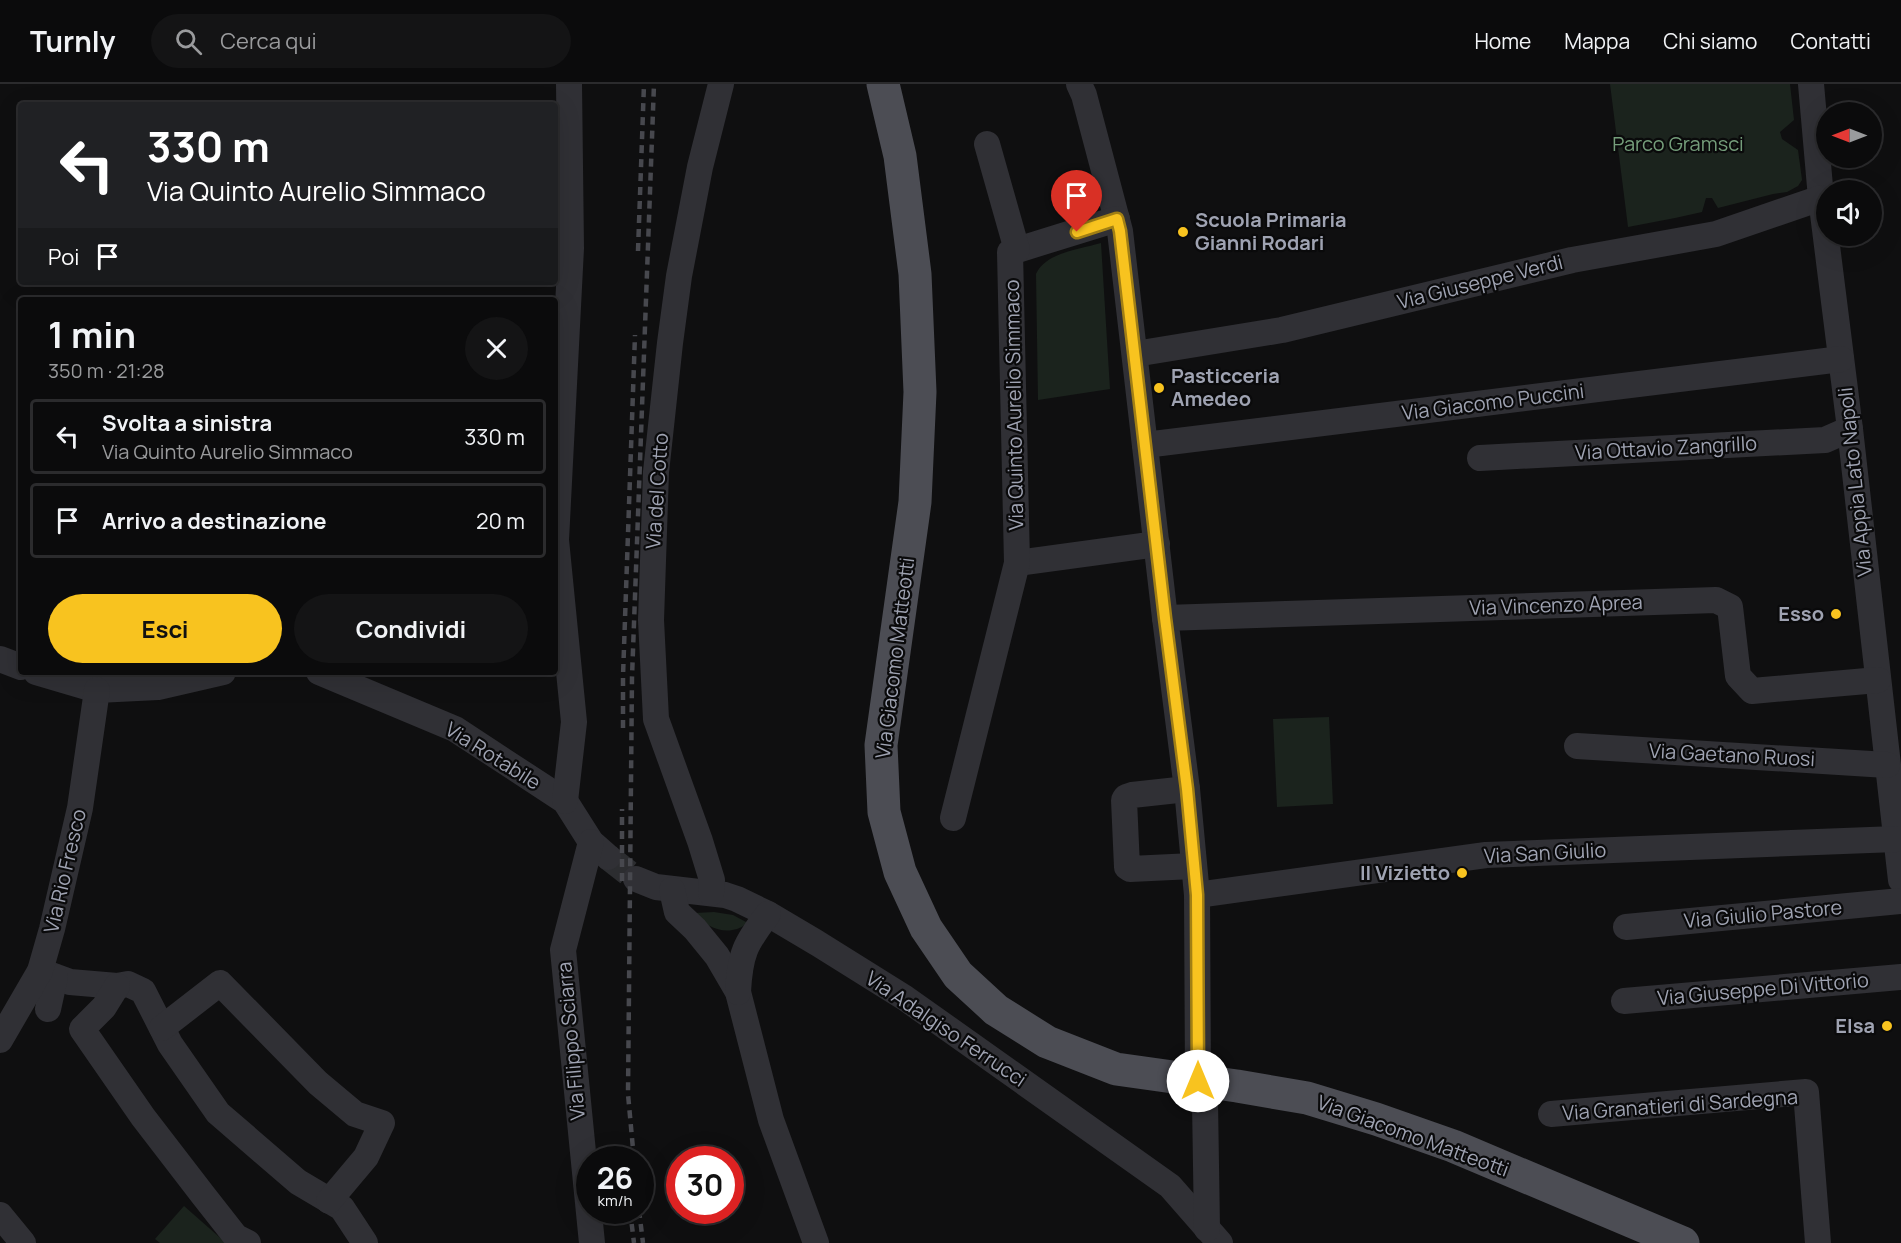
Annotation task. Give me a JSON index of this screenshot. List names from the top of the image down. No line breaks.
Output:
{"streets":{"main road":["Via Giacomo Matteotti"],"street":["Via Giuseppe Verdi","Via Giacomo Puccini","Via Quinto Aurelio Simmaco","Via Ottavio Zangrillo","Via Appia Lato Napoli","Via del Cotto","Via Vincenzo Aprea","Via Gaetano Ruosi","Via Rotabile","Via San Giulio","Via Rio Fresco","Via Giulio Pastore","Via Giuseppe Di Vittorio","Via Adalgiso Ferrucci","Via Filippo Sciarra","Via Granatieri di Sardegna"]},"crossings":[["Via Giacomo Puccini","Via Appia Lato Napoli"],["Via Ottavio Zangrillo","Via Appia Lato Napoli"],["Via Appia Lato Napoli","Via Vincenzo Aprea"],["Via Appia Lato Napoli","Via Gaetano Ruosi"],["Via Appia Lato Napoli","Via San Giulio"],["Via del Cotto","Via Adalgiso Ferrucci"],["Via Rotabile","Via Filippo Sciarra"]],"parks":["Parco Gramsci"],"places":["Scuola Primaria Gianni Rodari","Pasticceria Amedeo","Esso","Il Vizietto","Elsa"],"north":"left","page":{"header":"Turnly","search":"Cerca qui","nav":["Home","Mappa","Chi siamo","Contatti"],"turn":["330 m","Via Quinto Aurelio Simmaco"],"then":"Poi","heading":["1 min","350 m · 21:28"],"list":[{"name":"Svolta a sinistra","note":"Via Quinto Aurelio Simmaco","value":"330 m"},{"name":"Arrivo a destinazione","value":"20 m"}],"buttons":["Esci","Condividi"],"speed":"26 km/h","limit":"30"}}
